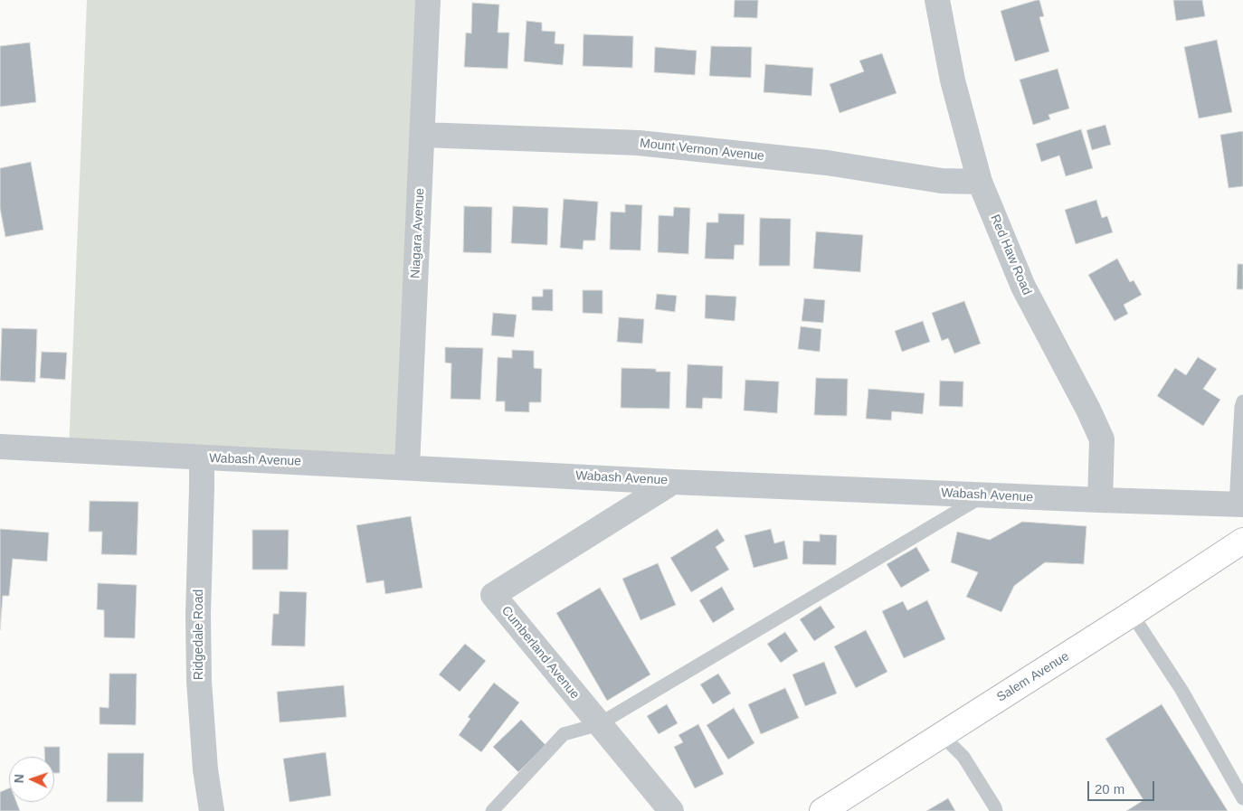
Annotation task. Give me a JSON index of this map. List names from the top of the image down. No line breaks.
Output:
{"streets":{"main road":["Salem Avenue"],"street":["Mount Vernon Avenue","Niagara Avenue","Red Haw Road","Wabash Avenue","Ridgedale Road","Cumberland Avenue"]},"crossings":[["Mount Vernon Avenue","Niagara Avenue"],["Mount Vernon Avenue","Red Haw Road"],["Niagara Avenue","Wabash Avenue"],["Red Haw Road","Wabash Avenue"],["Wabash Avenue","Ridgedale Road"],["Wabash Avenue","Cumberland Avenue"]],"scale_bar":"20 m","north":"left"}
